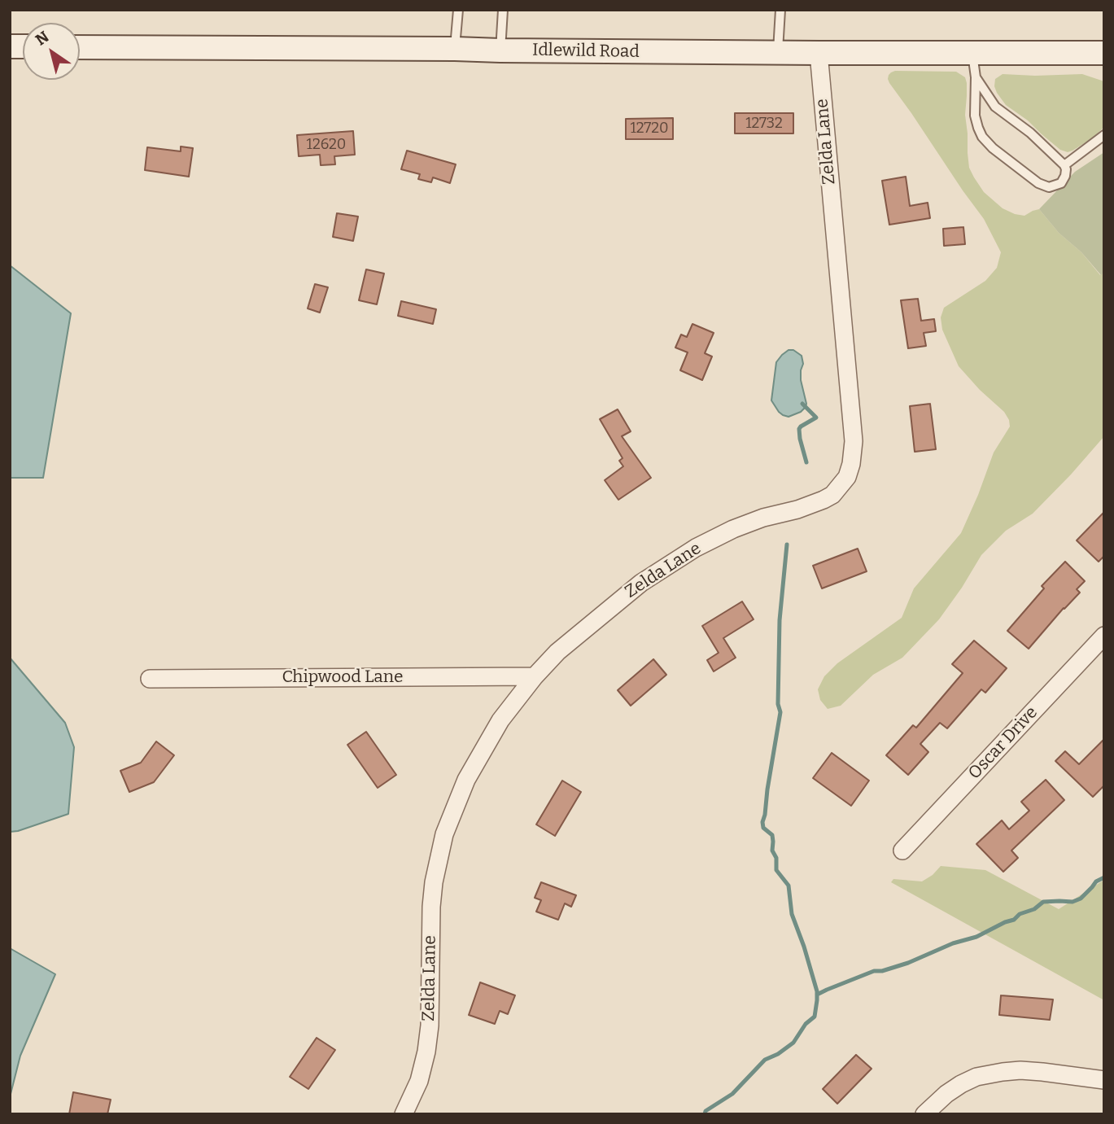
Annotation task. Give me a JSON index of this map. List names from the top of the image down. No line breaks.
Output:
{"streets":{"main road":["Idlewild Road"],"street":["Zelda Lane","Chipwood Lane","Oscar Drive"]},"crossings":[["Idlewild Road","Zelda Lane"],["Zelda Lane","Chipwood Lane"]],"house_numbers":["12732","12720","12620"],"north":"top left"}
